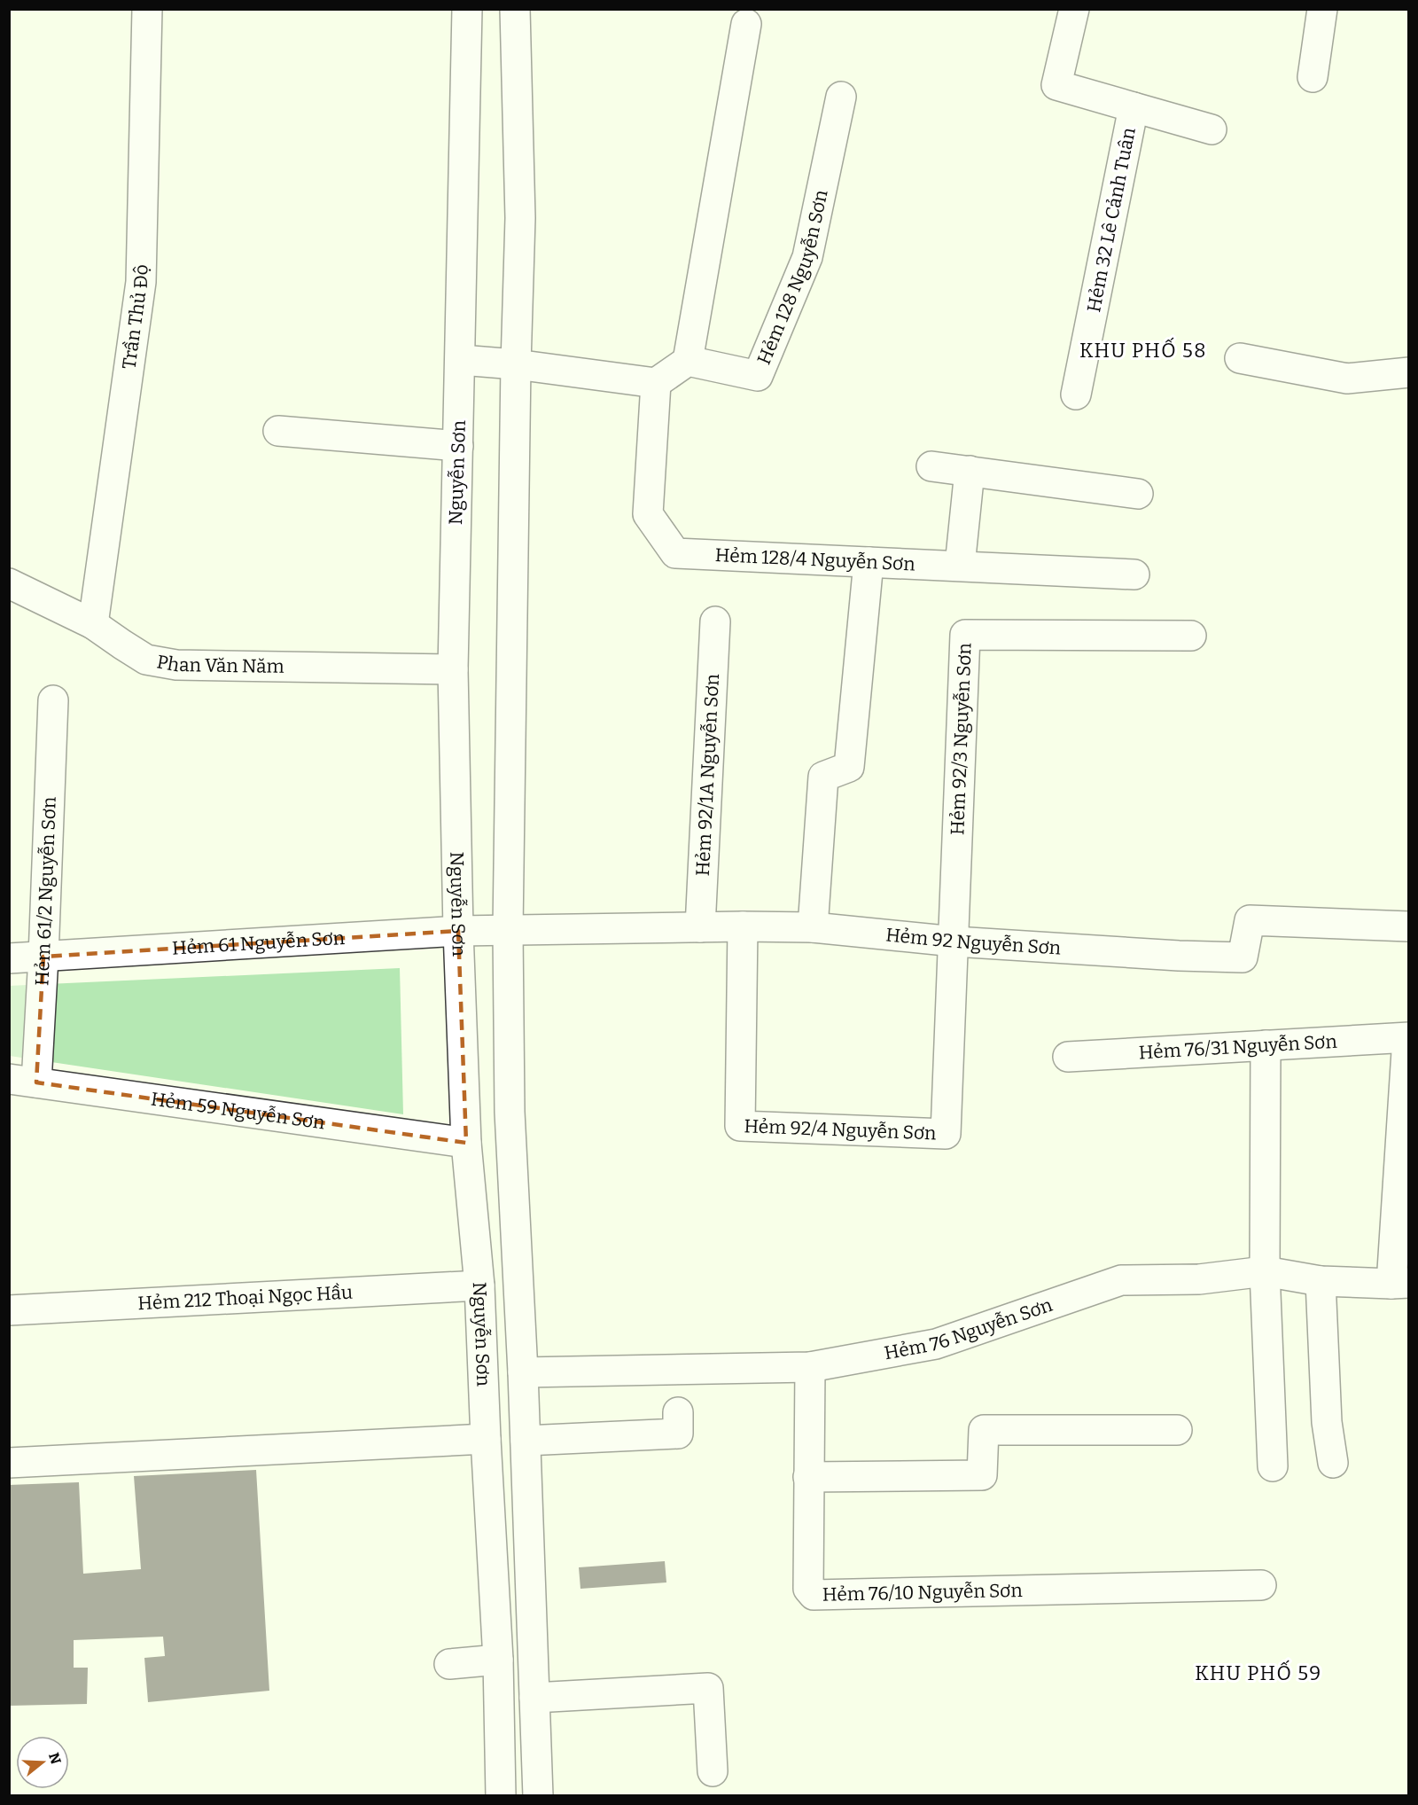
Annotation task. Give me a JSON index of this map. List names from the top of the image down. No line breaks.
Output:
{"streets":{"street":["Hẻm 32 Lê Cảnh Tuân","Hẻm 128 Nguyễn Sơn","Trần Thủ Độ","Nguyễn Sơn","Hẻm 128/4 Nguyễn Sơn","Phan Văn Năm","Hẻm 92/3 Nguyễn Sơn","Hẻm 92/1A Nguyễn Sơn","Hẻm 61/2 Nguyễn Sơn","Hẻm 92 Nguyễn Sơn","Hẻm 61 Nguyễn Sơn","Hẻm 76/31 Nguyễn Sơn","Hẻm 59 Nguyễn Sơn","Hẻm 92/4 Nguyễn Sơn","Hẻm 212 Thoại Ngọc Hầu","Hẻm 76 Nguyễn Sơn","Hẻm 76/10 Nguyễn Sơn"]},"crossings":[["Trần Thủ Độ","Phan Văn Năm"],["Nguyễn Sơn","Phan Văn Năm"],["Nguyễn Sơn","Hẻm 61 Nguyễn Sơn"],["Nguyễn Sơn","Hẻm 59 Nguyễn Sơn"],["Nguyễn Sơn","Hẻm 212 Thoại Ngọc Hầu"],["Hẻm 92/3 Nguyễn Sơn","Hẻm 92 Nguyễn Sơn"],["Hẻm 92/3 Nguyễn Sơn","Hẻm 92/4 Nguyễn Sơn"],["Hẻm 92/1A Nguyễn Sơn","Hẻm 92 Nguyễn Sơn"],["Hẻm 61/2 Nguyễn Sơn","Hẻm 61 Nguyễn Sơn"],["Hẻm 61/2 Nguyễn Sơn","Hẻm 59 Nguyễn Sơn"],["Hẻm 92 Nguyễn Sơn","Hẻm 61 Nguyễn Sơn"],["Hẻm 92 Nguyễn Sơn","Hẻm 92/4 Nguyễn Sơn"],["Hẻm 76/31 Nguyễn Sơn","Hẻm 76 Nguyễn Sơn"],["Hẻm 76 Nguyễn Sơn","Hẻm 76/10 Nguyễn Sơn"]],"districts":["KHU PHỐ 58","KHU PHỐ 59"],"north":"right"}
